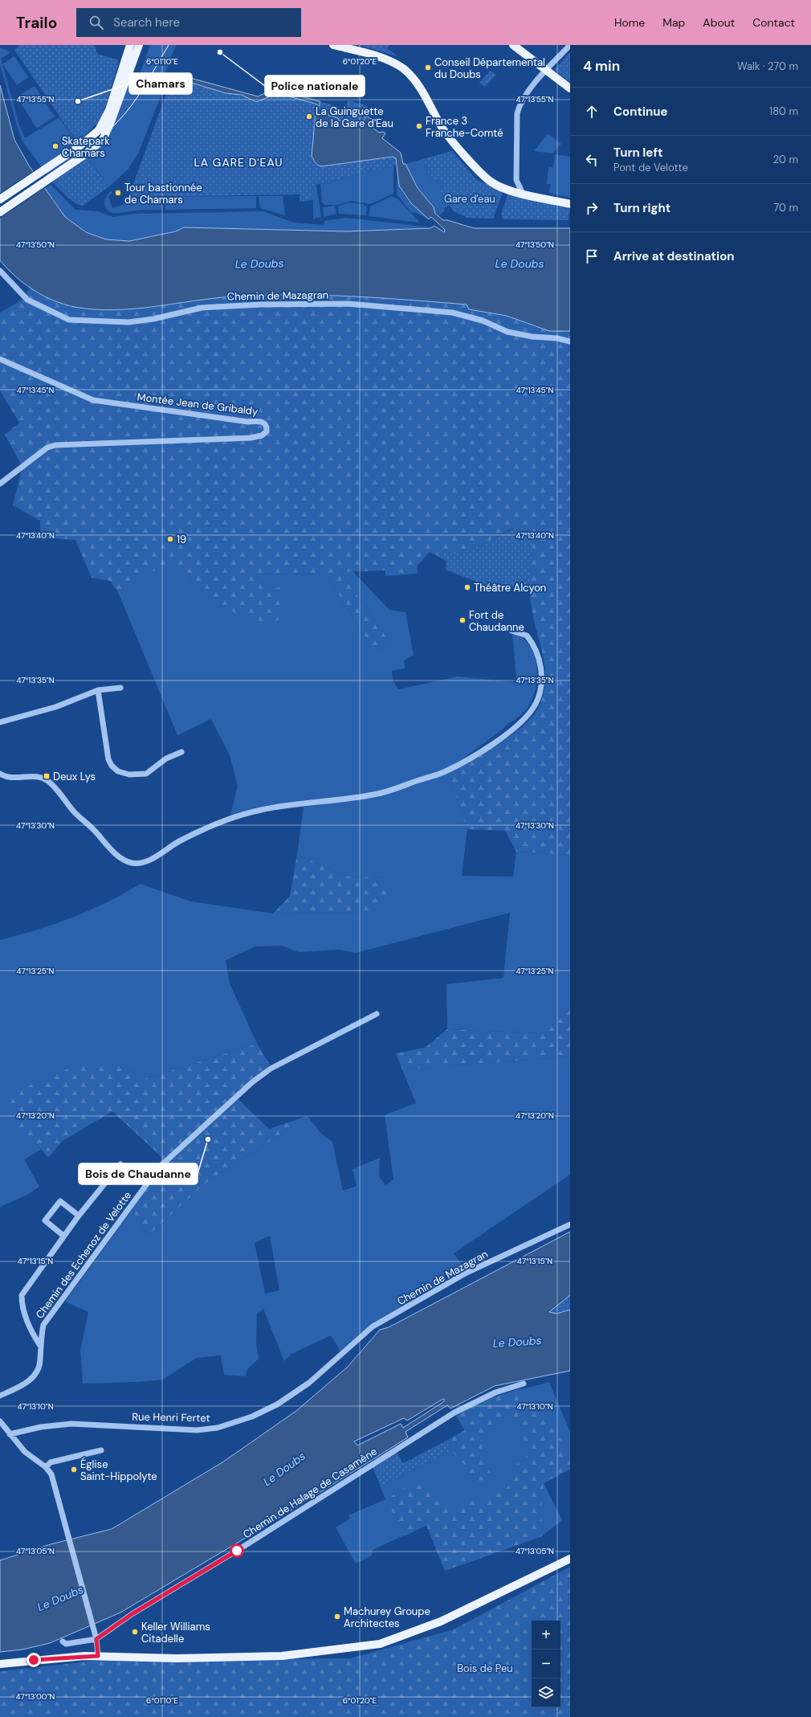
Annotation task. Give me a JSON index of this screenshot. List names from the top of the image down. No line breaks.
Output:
{"streets":{"street":["Chemin de Mazagran","Montée Jean de Gribaldy","Chemin des Echenoz de Velotte","Rue Henri Fertet","Chemin de Halage de Casamène"]},"crossings":[["Chemin de Mazagran","Rue Henri Fertet"]],"districts":["LA GARE D'EAU"],"water":["Le Doubs"],"parks":["Gare d'eau","Bois de Peu"],"places":{"other":["Police nationale","Conseil Départemental du Doubs","Chamars","La Guinguette de la Gare d'Eau","France 3 Franche-Comté","Skatepark Chamars","Tour bastionnée de Chamars","19","Théâtre Alcyon","Fort de Chaudanne","Bois de Chaudanne","Église Saint-Hippolyte","Machurey Groupe Architectes","Keller Williams Citadelle"],"transit":["Deux Lys"]},"page":{"header":"Trailo","search":"Search here","nav":["Home","Map","About","Contact"],"heading":["4 min","Walk · 270 m"],"list":[["Continue","180 m"],["Turn left","Pont de Velotte","20 m"],["Turn right","70 m"],"Arrive at destination"],"map_buttons":["+","−"]},"coordinates":["6°01'10\"E","6°01'20\"E","47°13'55\"N","47°13'50\"N","47°13'45\"N","47°13'40\"N","47°13'35\"N","47°13'30\"N","47°13'25\"N","47°13'20\"N","47°13'15\"N","47°13'10\"N","47°13'05\"N","47°13'00\"N"]}
